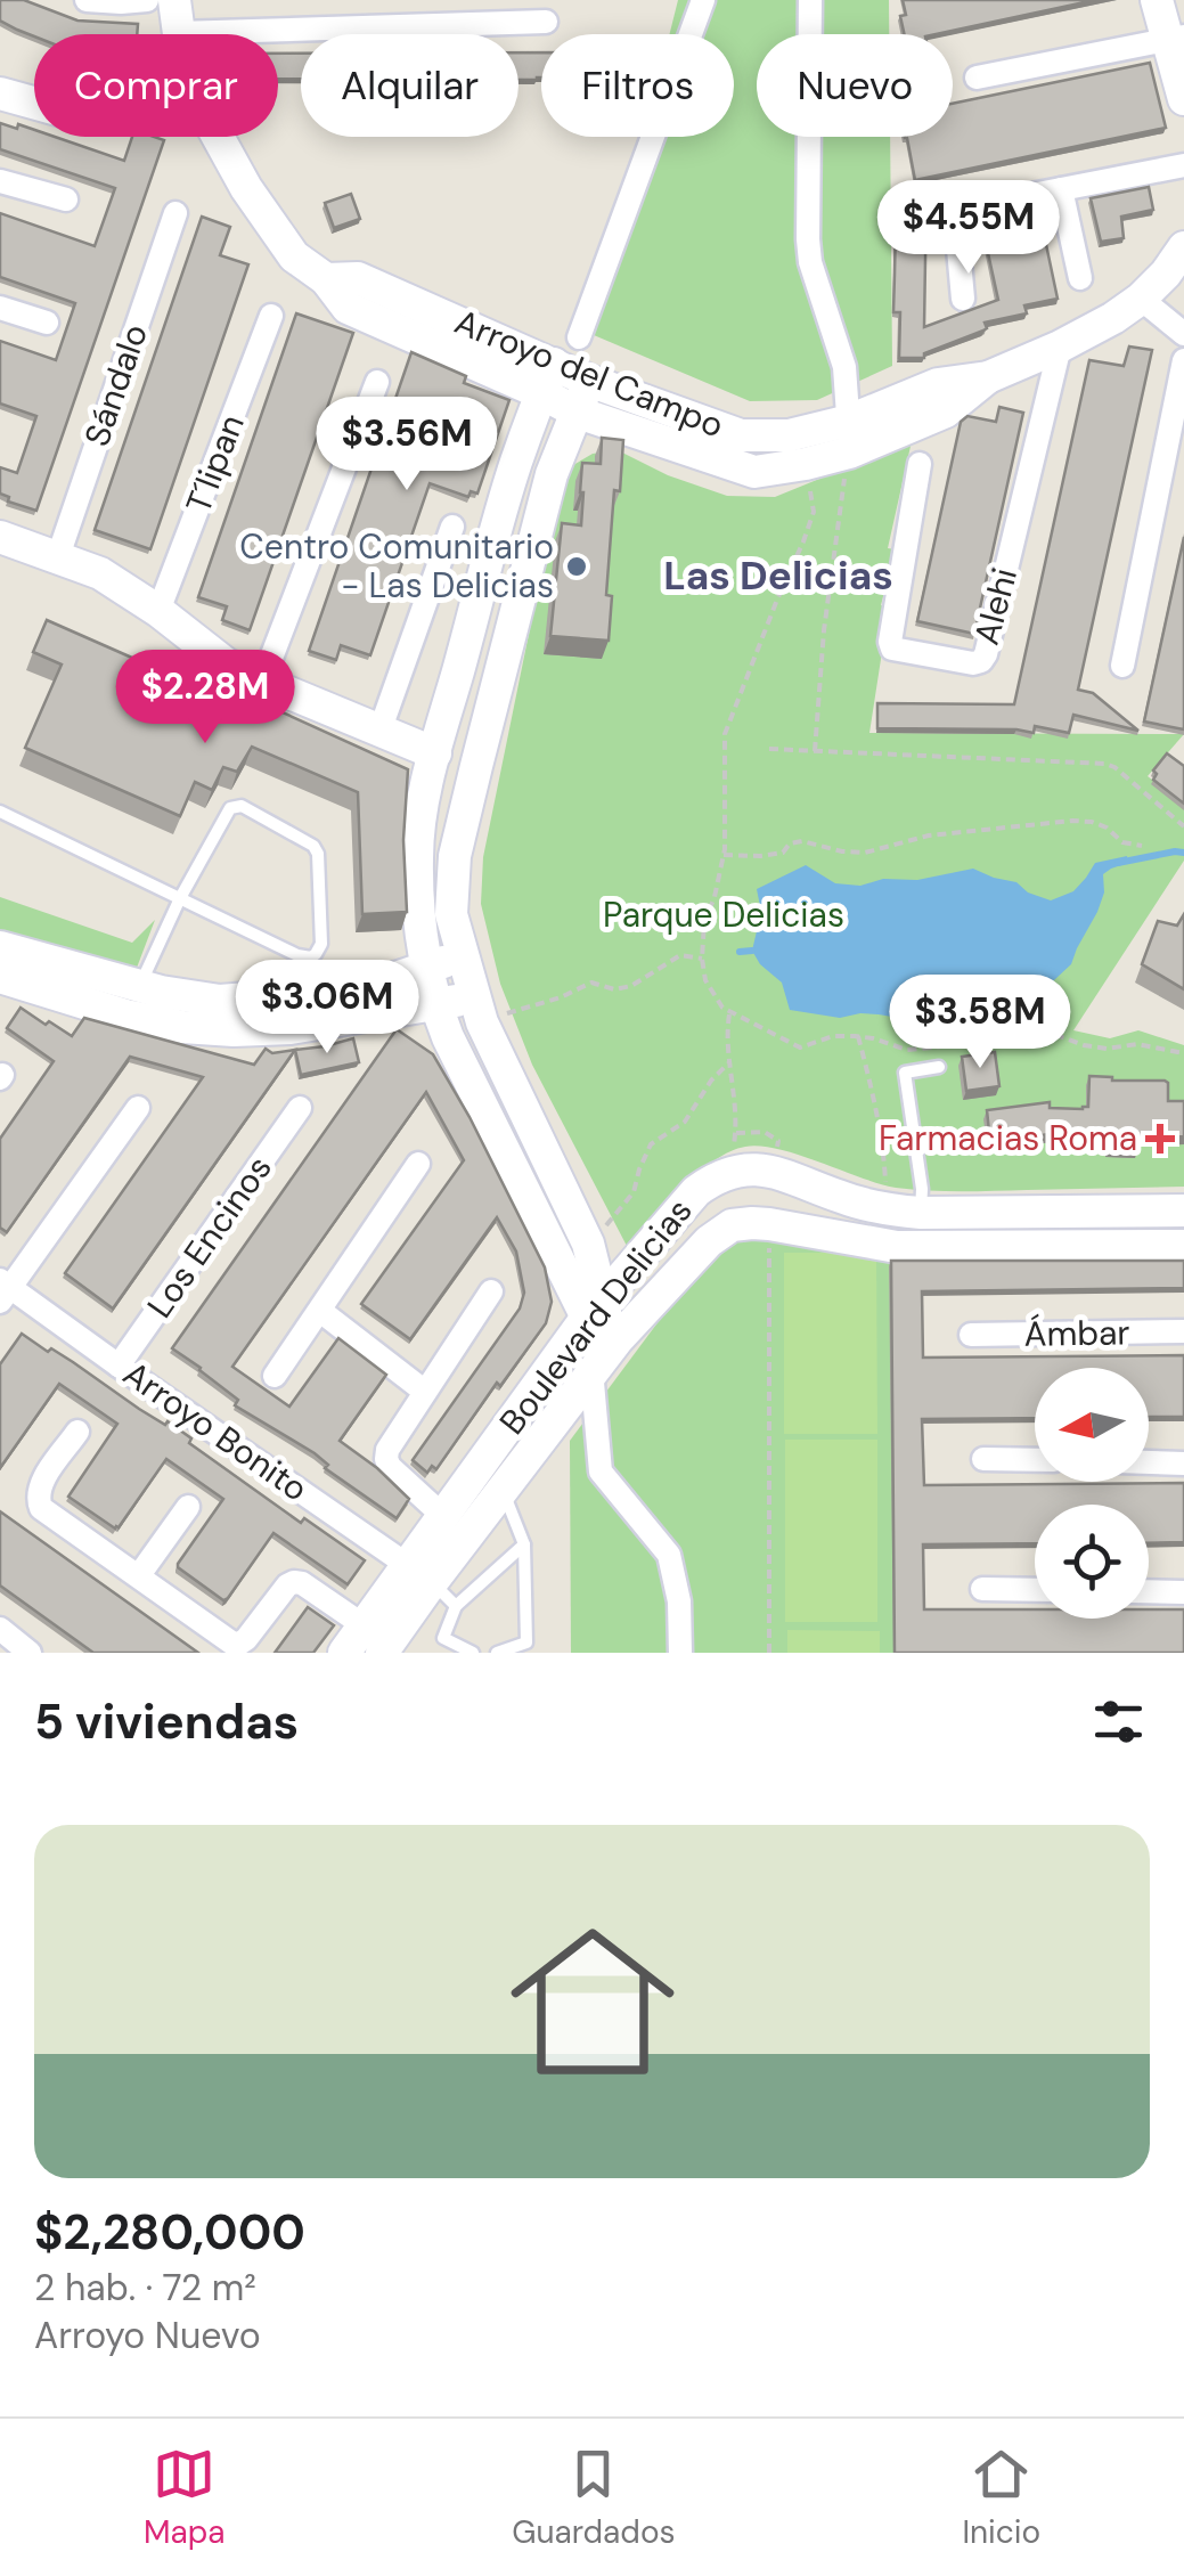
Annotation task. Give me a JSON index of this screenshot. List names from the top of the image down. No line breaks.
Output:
{"streets":{"street":["Arroyo del Campo","Sándalo","T´lipan","Alehi","Los Encinos","Boulevard Delicias","Ámbar","Arroyo Bonito"]},"crossings":[["Arroyo del Campo","Alehi"],["Los Encinos","Arroyo Bonito"]],"districts":["Las Delicias"],"parks":["Parque Delicias"],"places":{"other":["Centro Comunitario - Las Delicias"],"health":["Farmacias Roma"]},"north":"left","page":{"chip":["Comprar","Alquilar","Filtros","Nuevo"],"price":["$4.55M","$3.56M","$2.28M","$3.06M","$3.58M"],"heading":"5 viviendas","list":[{"name":"$2,280,000","note":"2 hab. · 72 m² · Arroyo Nuevo"}],"tabs":["Mapa","Guardados","Inicio"]}}
